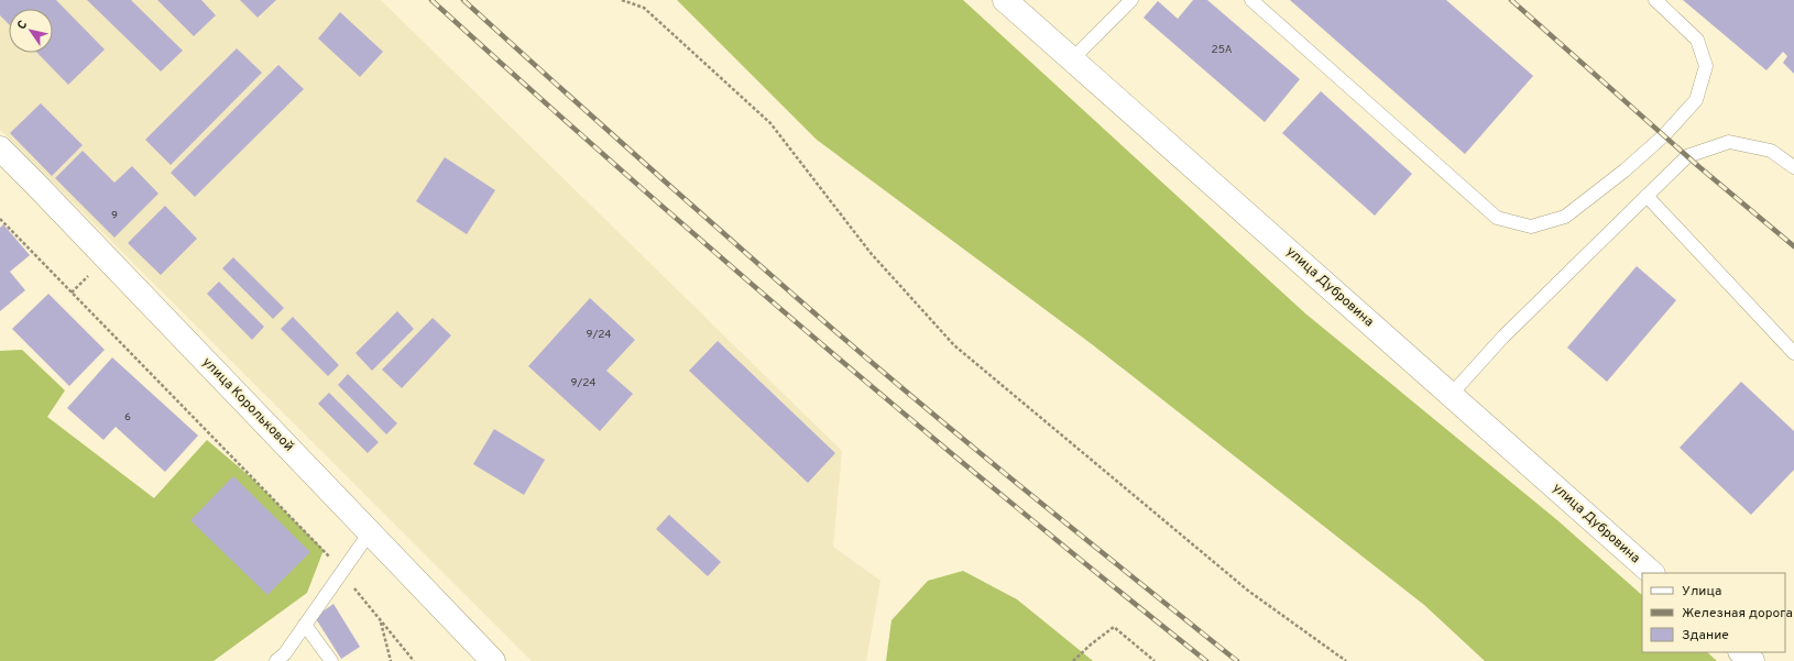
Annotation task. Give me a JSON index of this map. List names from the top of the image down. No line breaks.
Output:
{"streets":{"main road":["улица Дубровина","улица Корольковой"]},"house_numbers":["25А","9","9/24","9/24","6"],"legend":["Улица","Железная дорога","Здание"],"north":"top left"}
